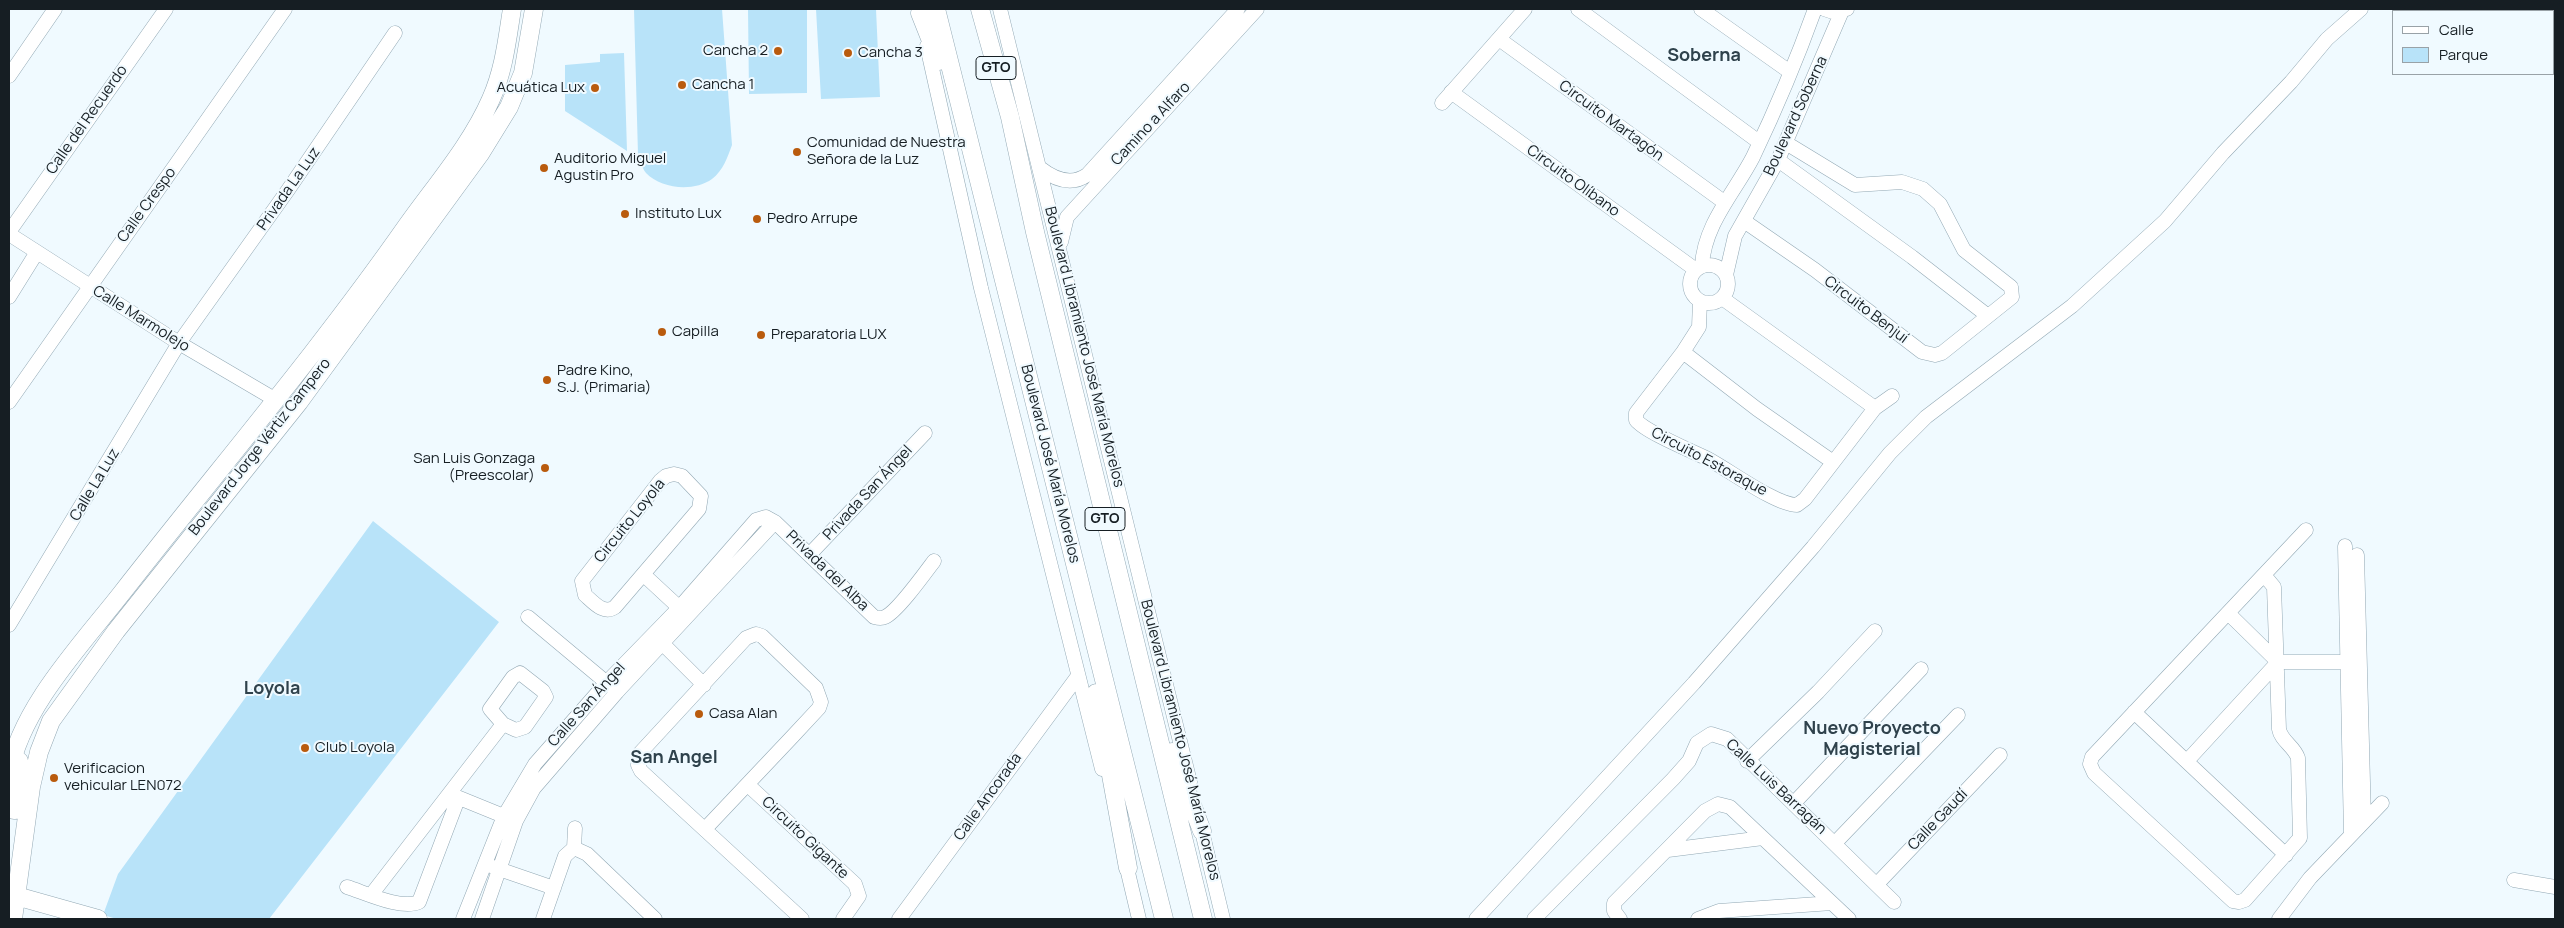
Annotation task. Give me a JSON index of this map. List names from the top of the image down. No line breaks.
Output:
{"streets":{"main road":["GTO","Boulevard Jorge Vértiz Campero","Boulevard José María Morelos"],"street":["Boulevard Soberna","Calle del Recuerdo","Circuito Martagón","Camino a Alfaro","Circuito Olíbano","Privada La Luz","Calle Crespo","Circuito Benjuí","Calle Marmolejo","Boulevard Libramiento José María Morelos","Circuito Estoraque","Calle La Luz","Privada San Ángel","Circuito Loyola","Privada del Alba","Calle San Ángel","Calle Luis Barragán","Calle Ancorada","Calle Gaudí","Circuito Gigante"]},"crossings":[["Boulevard Soberna","Circuito Martagón"],["Boulevard Soberna","Circuito Olíbano"],["Boulevard Soberna","Circuito Benjuí"],["Boulevard Soberna","Circuito Estoraque"],["Calle del Recuerdo","Calle Marmolejo"],["Camino a Alfaro","Boulevard Libramiento José María Morelos"],["Circuito Olíbano","Circuito Estoraque"],["Privada La Luz","Calle Marmolejo"],["Privada La Luz","Calle La Luz"],["Calle Crespo","Calle Marmolejo"],["Calle Marmolejo","Boulevard Jorge Vértiz Campero"],["Calle Marmolejo","Calle La Luz"],["Privada San Ángel","Privada del Alba"],["Privada del Alba","Calle San Ángel"],["Calle Luis Barragán","Calle Gaudí"]],"districts":["Soberna","Loyola","Nuevo Proyecto Magisterial","San Angel"],"places":["Cancha 2","Cancha 3","Cancha 1","Acuática Lux","Comunidad de Nuestra Señora de la Luz","Auditorio Miguel Agustin Pro","Instituto Lux","Pedro Arrupe","Capilla","Preparatoria LUX","Padre Kino, S.J. (Primaria)","San Luis Gonzaga (Preescolar)","Casa Alan","Club Loyola","Verificacion vehicular LEN072"],"legend":["Calle","Parque"]}
